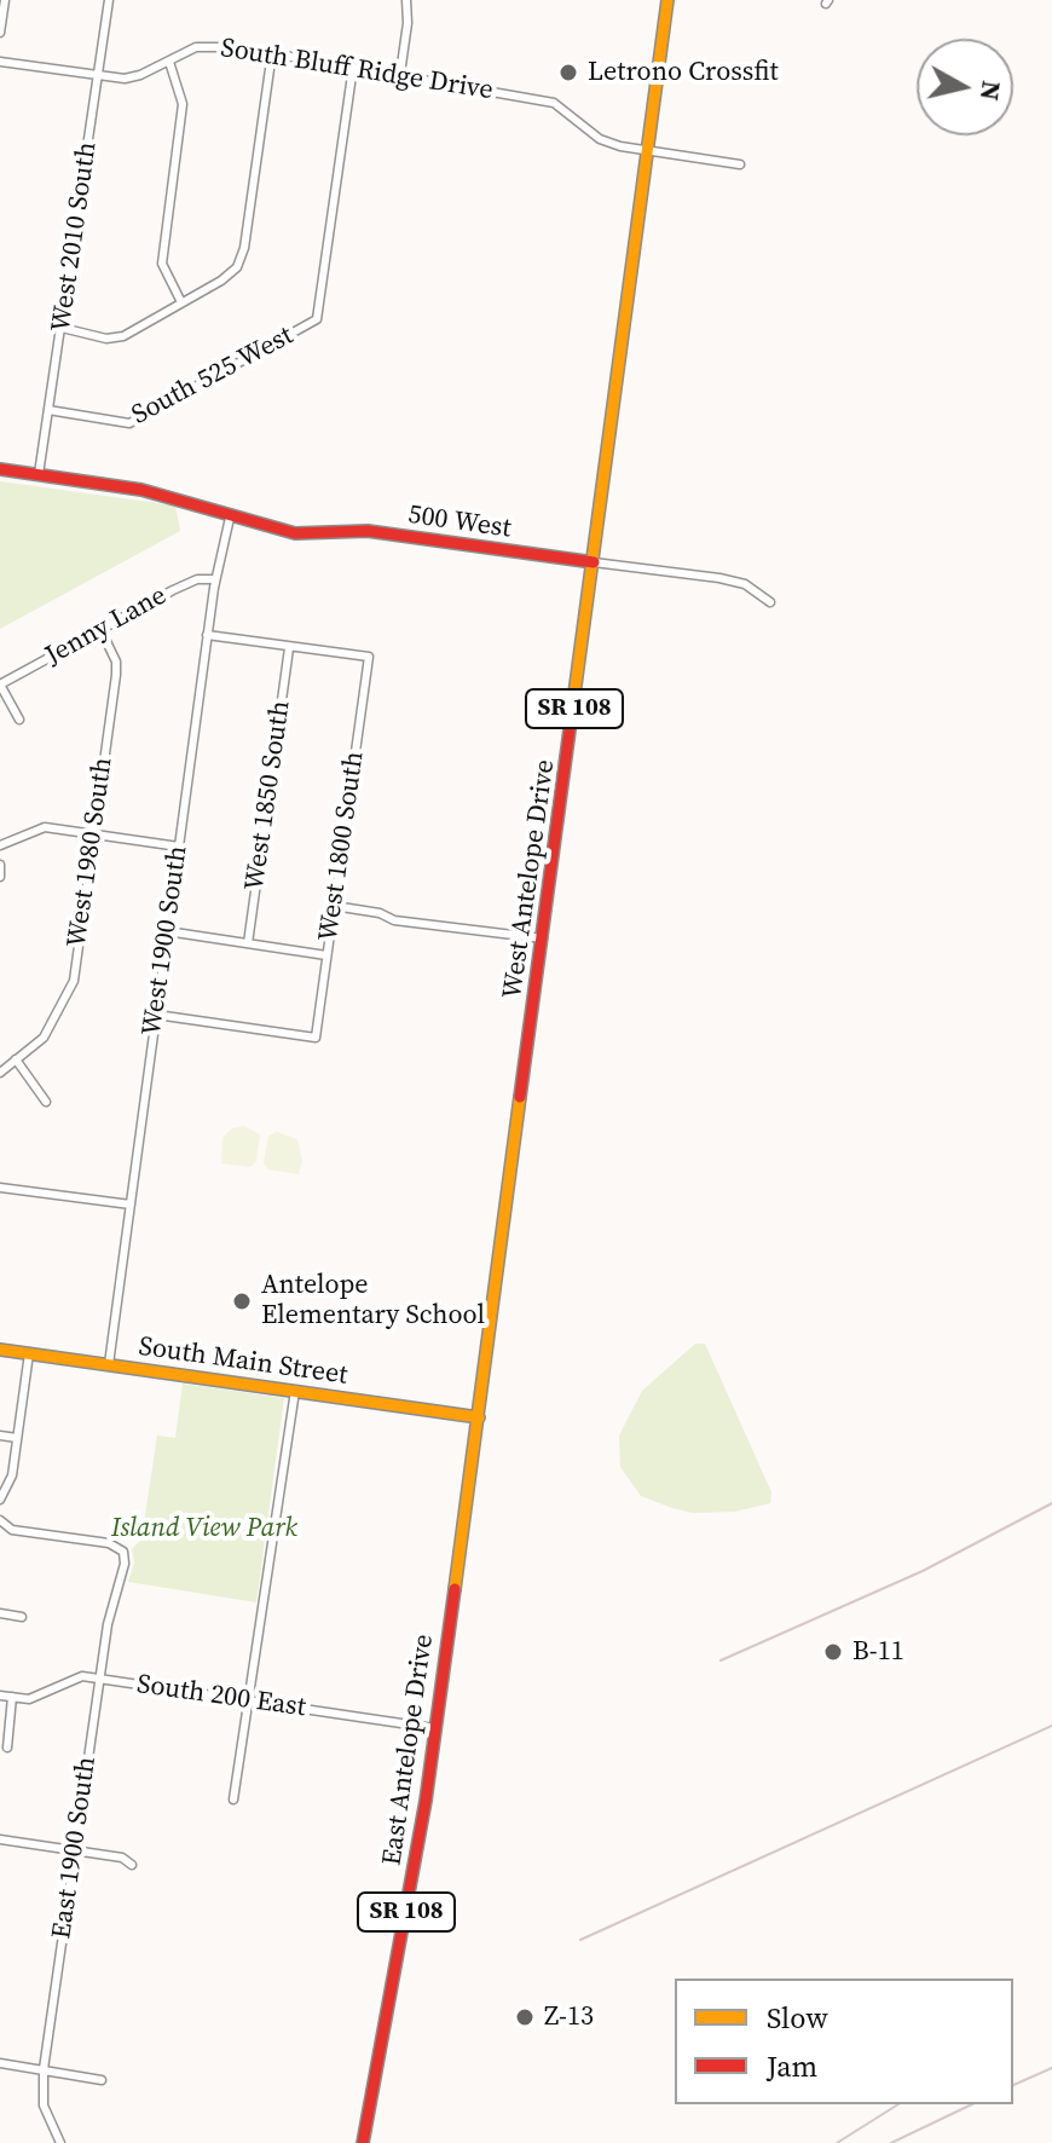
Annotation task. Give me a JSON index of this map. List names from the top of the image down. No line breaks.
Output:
{"streets":{"main road":["500 West","SR 108","West Antelope Drive","South Main Street","East Antelope Drive"],"street":["South Bluff Ridge Drive","West 2010 South","South 525 West","Jenny Lane","West 1850 South","West 1800 South","West 1980 South","West 1900 South","South 200 East","East 1900 South"]},"crossings":[["South Bluff Ridge Drive","West 2010 South"],["South Bluff Ridge Drive","South 525 West"],["South Bluff Ridge Drive","West Antelope Drive"],["West 2010 South","South 525 West"],["West 2010 South","500 West"],["500 West","West Antelope Drive"],["500 West","West 1900 South"],["Jenny Lane","West 1980 South"],["Jenny Lane","West 1900 South"],["West 1850 South","West 1800 South"],["West 1800 South","West 1900 South"],["West Antelope Drive","South Main Street"],["West Antelope Drive","East Antelope Drive"],["West 1900 South","South Main Street"],["South Main Street","East Antelope Drive"],["South 200 East","East Antelope Drive"],["South 200 East","East 1900 South"]],"parks":["Island View Park"],"places":["Letrono Crossfit","Antelope Elementary School","B-11","Z-13"],"legend":["Slow","Jam"],"north":"right"}
